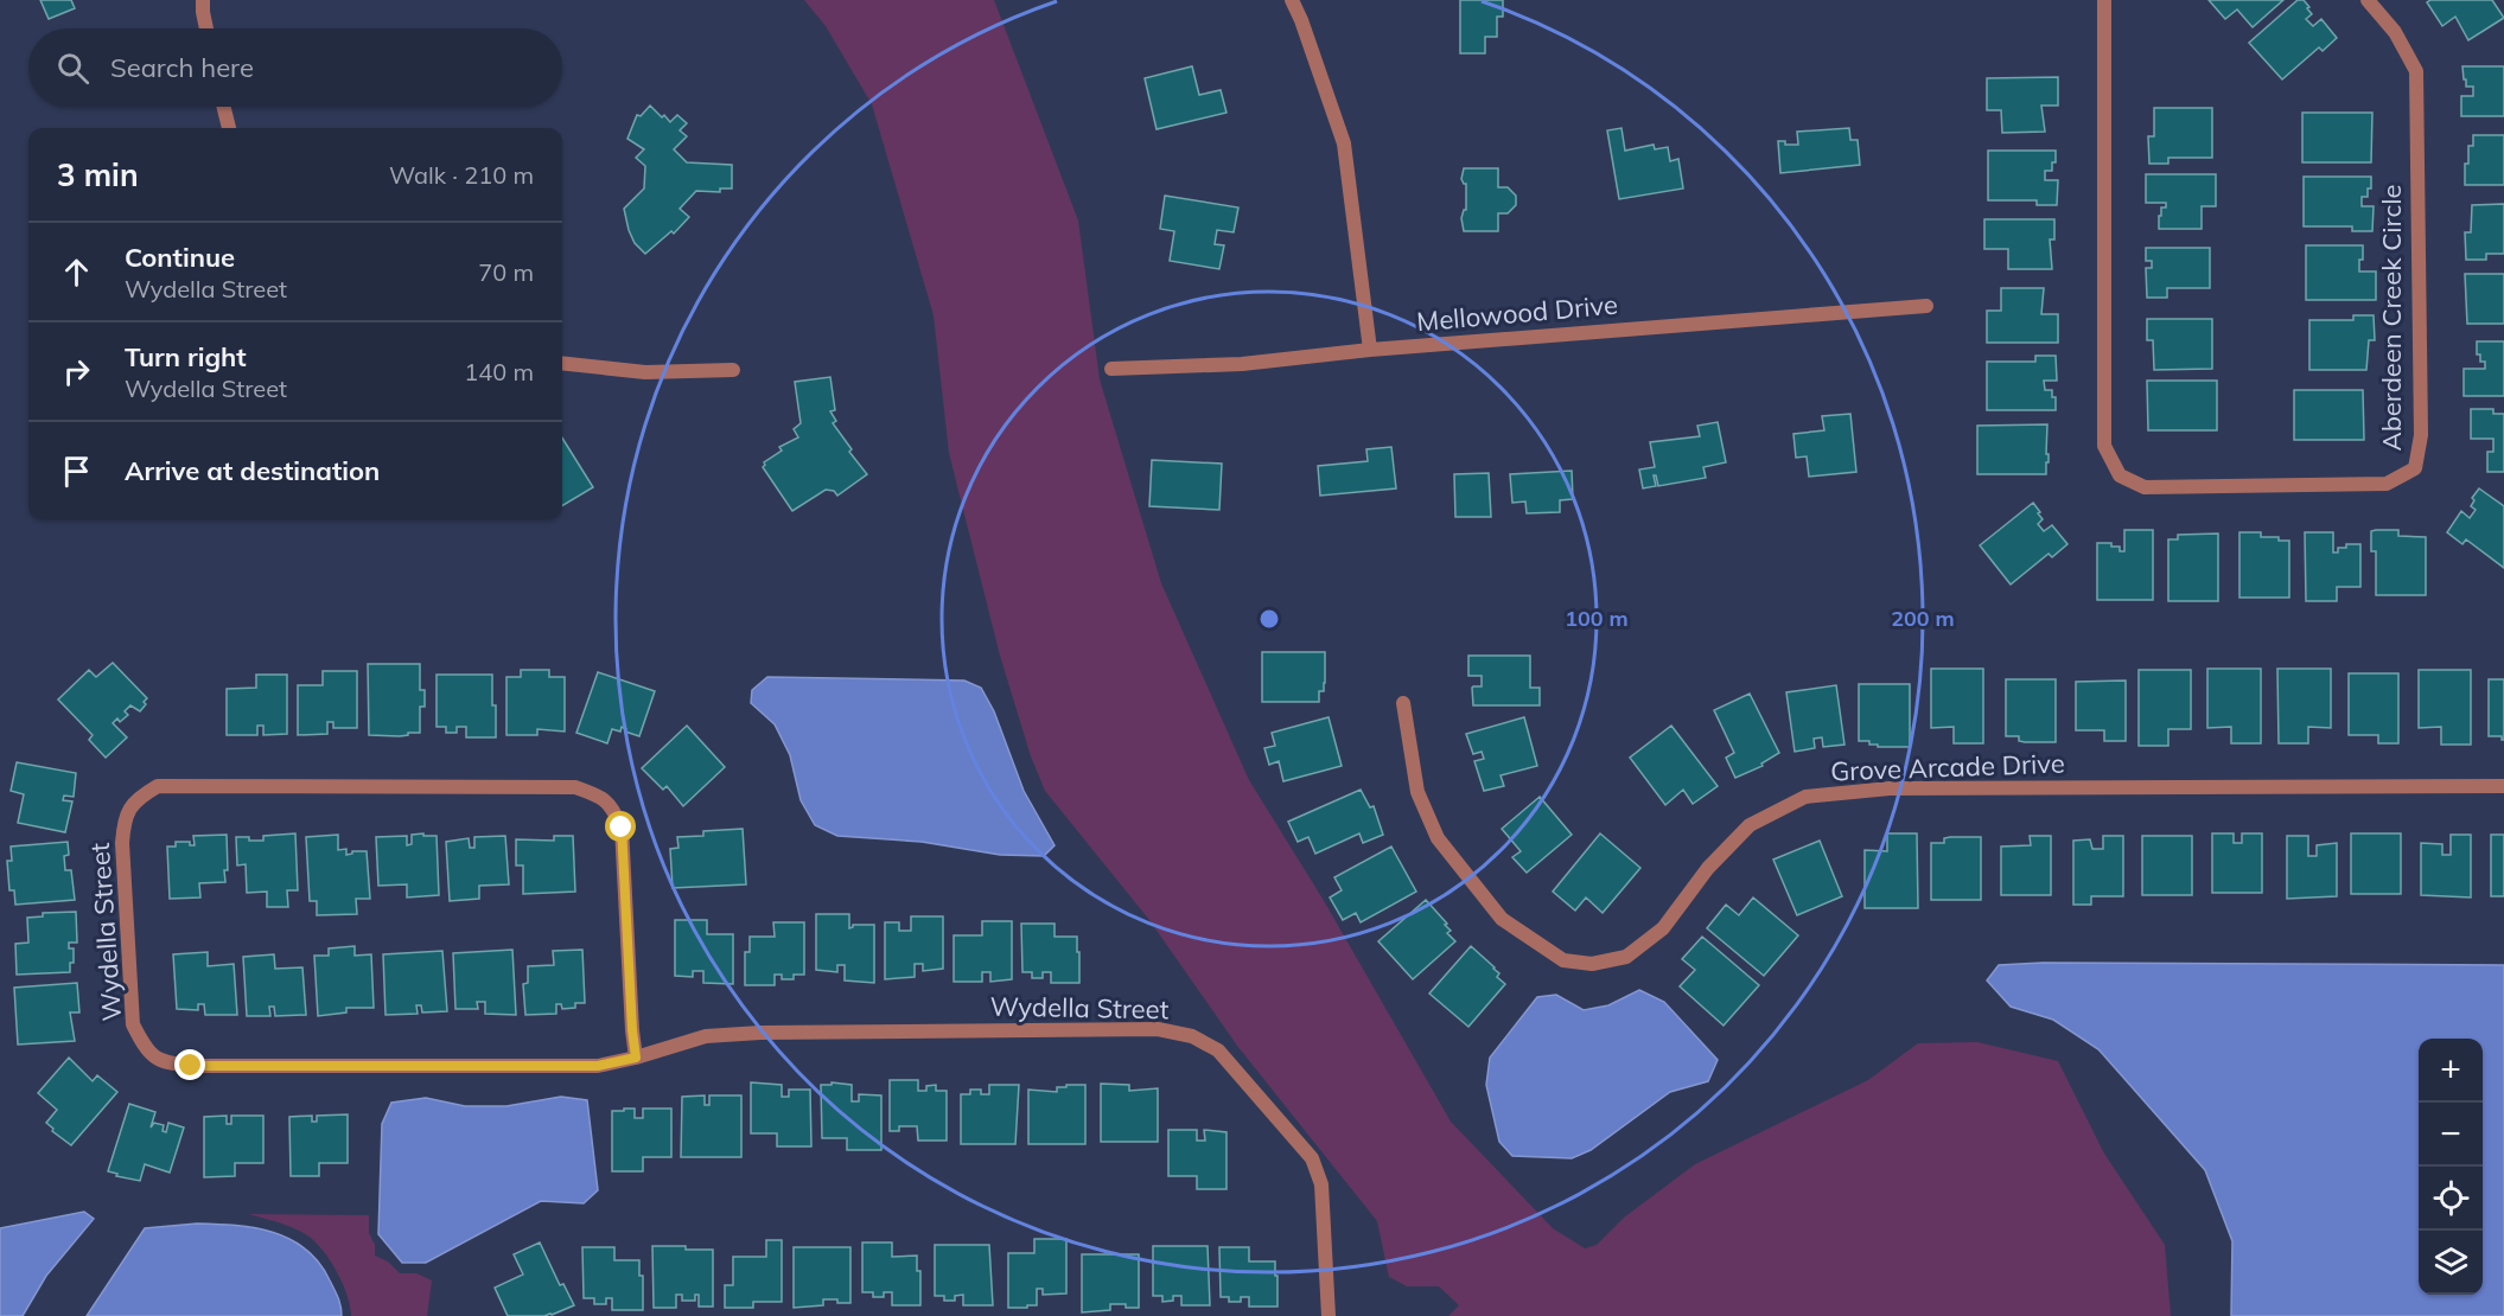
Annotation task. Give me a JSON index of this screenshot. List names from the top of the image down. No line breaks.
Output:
{"streets":{"street":["Mellowood Drive","Aberdeen Creek Circle","Grove Arcade Drive","Wydella Street"]},"page":{"search":"Search here","heading":["3 min","Walk · 210 m"],"list":[["Continue","Wydella Street","70 m"],["Turn right","Wydella Street","140 m"],"Arrive at destination"],"map_buttons":["+","−"]},"rings":["100 m","200 m"]}
